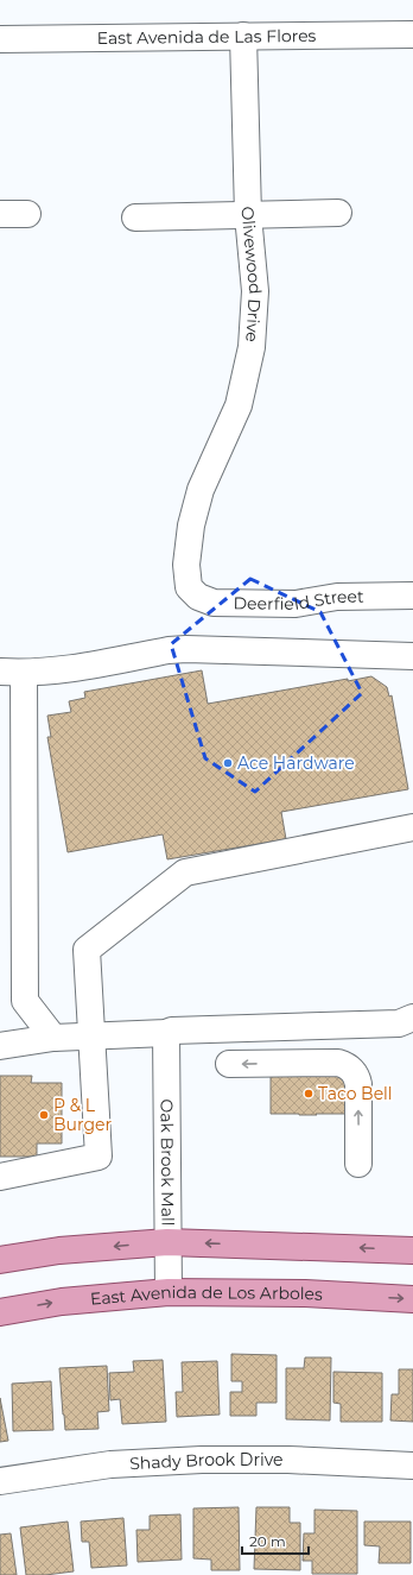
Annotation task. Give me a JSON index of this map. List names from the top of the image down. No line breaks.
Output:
{"streets":{"main road":["East Avenida de Los Arboles"],"street":["East Avenida de Las Flores","Olivewood Drive","Deerfield Street","Oak Brook Mall","Shady Brook Drive"]},"crossings":[["East Avenida de Las Flores","Olivewood Drive"],["Olivewood Drive","Deerfield Street"],["Oak Brook Mall","East Avenida de Los Arboles"]],"places":["Ace Hardware","Taco Bell","P & L Burger"],"scale_bar":"20 m"}
